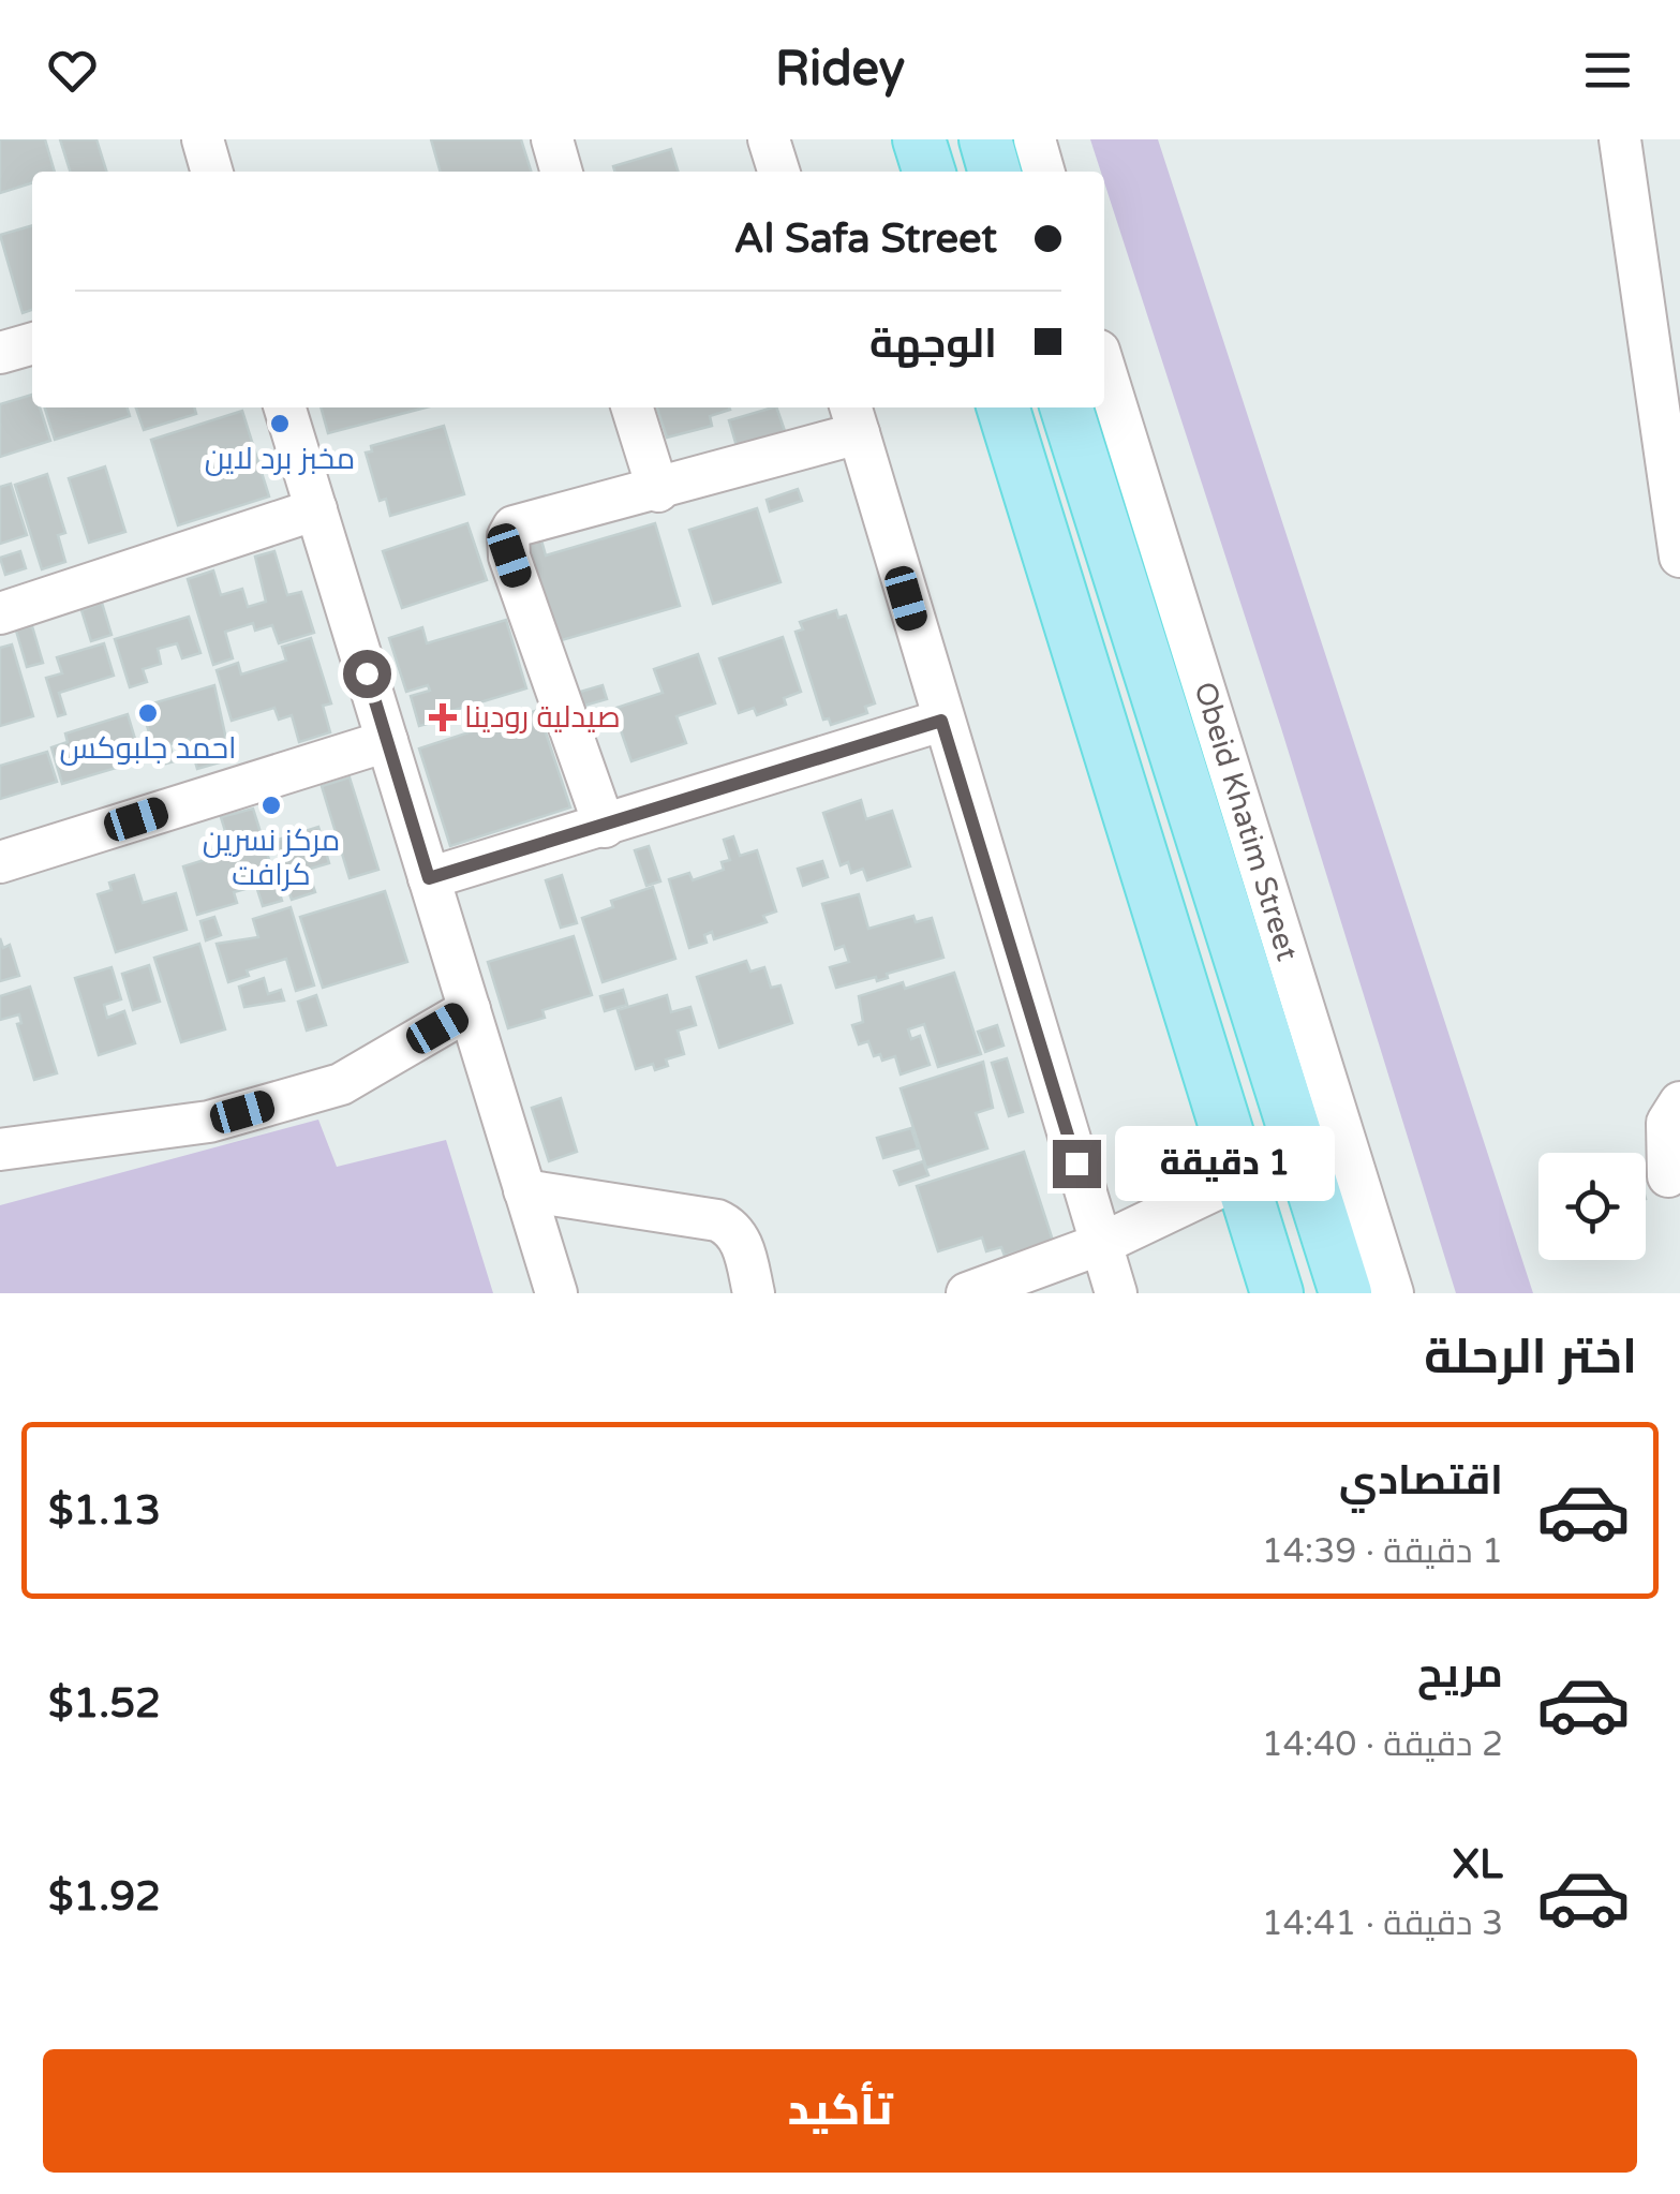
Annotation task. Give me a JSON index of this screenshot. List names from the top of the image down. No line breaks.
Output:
{"streets":{"main road":["Obeid Khatim Street"]},"places":{"other":["مخبز برد لاين","احمد جلبوكس","مركز نسرين كرافت"],"health":["صيدلية رودينا"]},"page":{"header":"Ridey","banner":["Al Safa Street","الوجهة"],"bubble":"1 دقيقة","heading":"اختر الرحلة","list":[{"name":"اقتصادي","note":"1 دقيقة · 14:39","value":"$1.13"},{"name":"مريح","note":"2 دقيقة · 14:40","value":"$1.52"},{"name":"XL","note":"3 دقيقة · 14:41","value":"$1.92"}],"buttons":"تأكيد"}}
